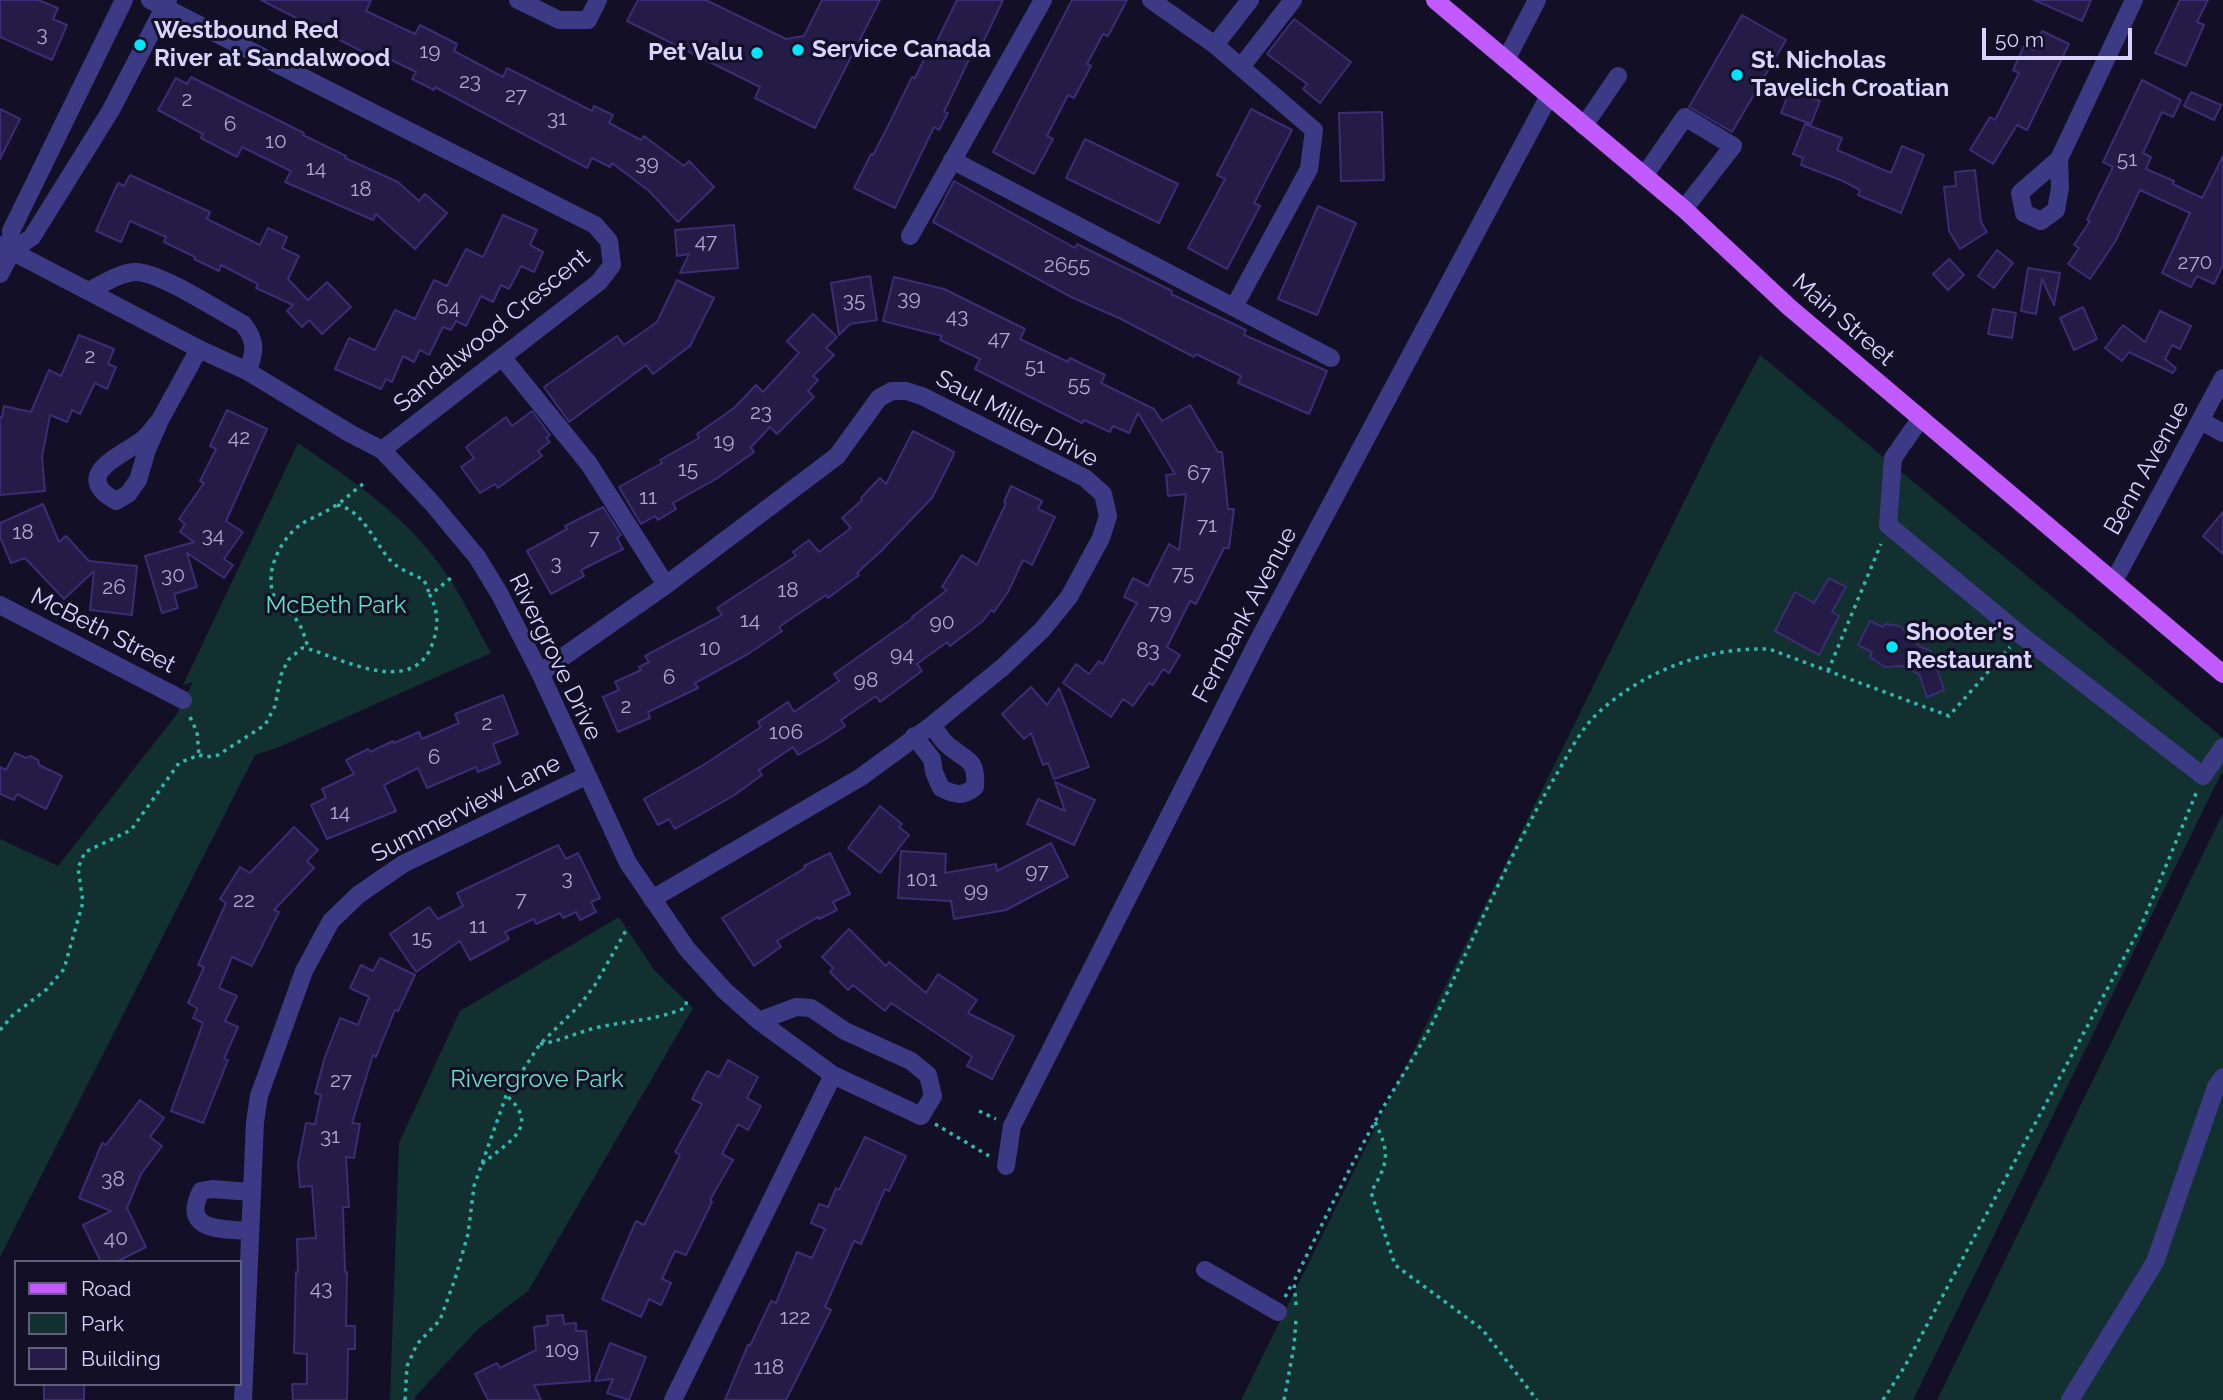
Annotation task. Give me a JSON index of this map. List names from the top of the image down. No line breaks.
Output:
{"streets":{"main road":["Main Street"],"street":["Sandalwood Crescent","Saul Miller Drive","Benn Avenue","Fernbank Avenue","McBeth Street","Rivergrove Drive","Summerview Lane"]},"crossings":[["Main Street","Benn Avenue"],["Main Street","Fernbank Avenue"],["Sandalwood Crescent","Rivergrove Drive"],["Saul Miller Drive","Rivergrove Drive"],["Rivergrove Drive","Summerview Lane"]],"parks":["McBeth Park","Rivergrove Park"],"places":["Westbound Red River at Sandalwood","Service Canada","Pet Valu","St. Nicholas Tavelich Croatian","Shooter's Restaurant"],"house_numbers":["3","19","23","27","2","31","6","10","51","39","14","18","47","270","2655","39","35","64","43","47","2","51","55","23","42","19","15","67","11","71","18","34","7","3","75","30","26","18","79","14","90","10","83","94","6","98","2","2","106","6","14","97","3","101","99","7","22","11","15","27","31","38","40","43","122","109","118"],"legend":["Road","Park","Building"],"scale_bar":"50 m"}
